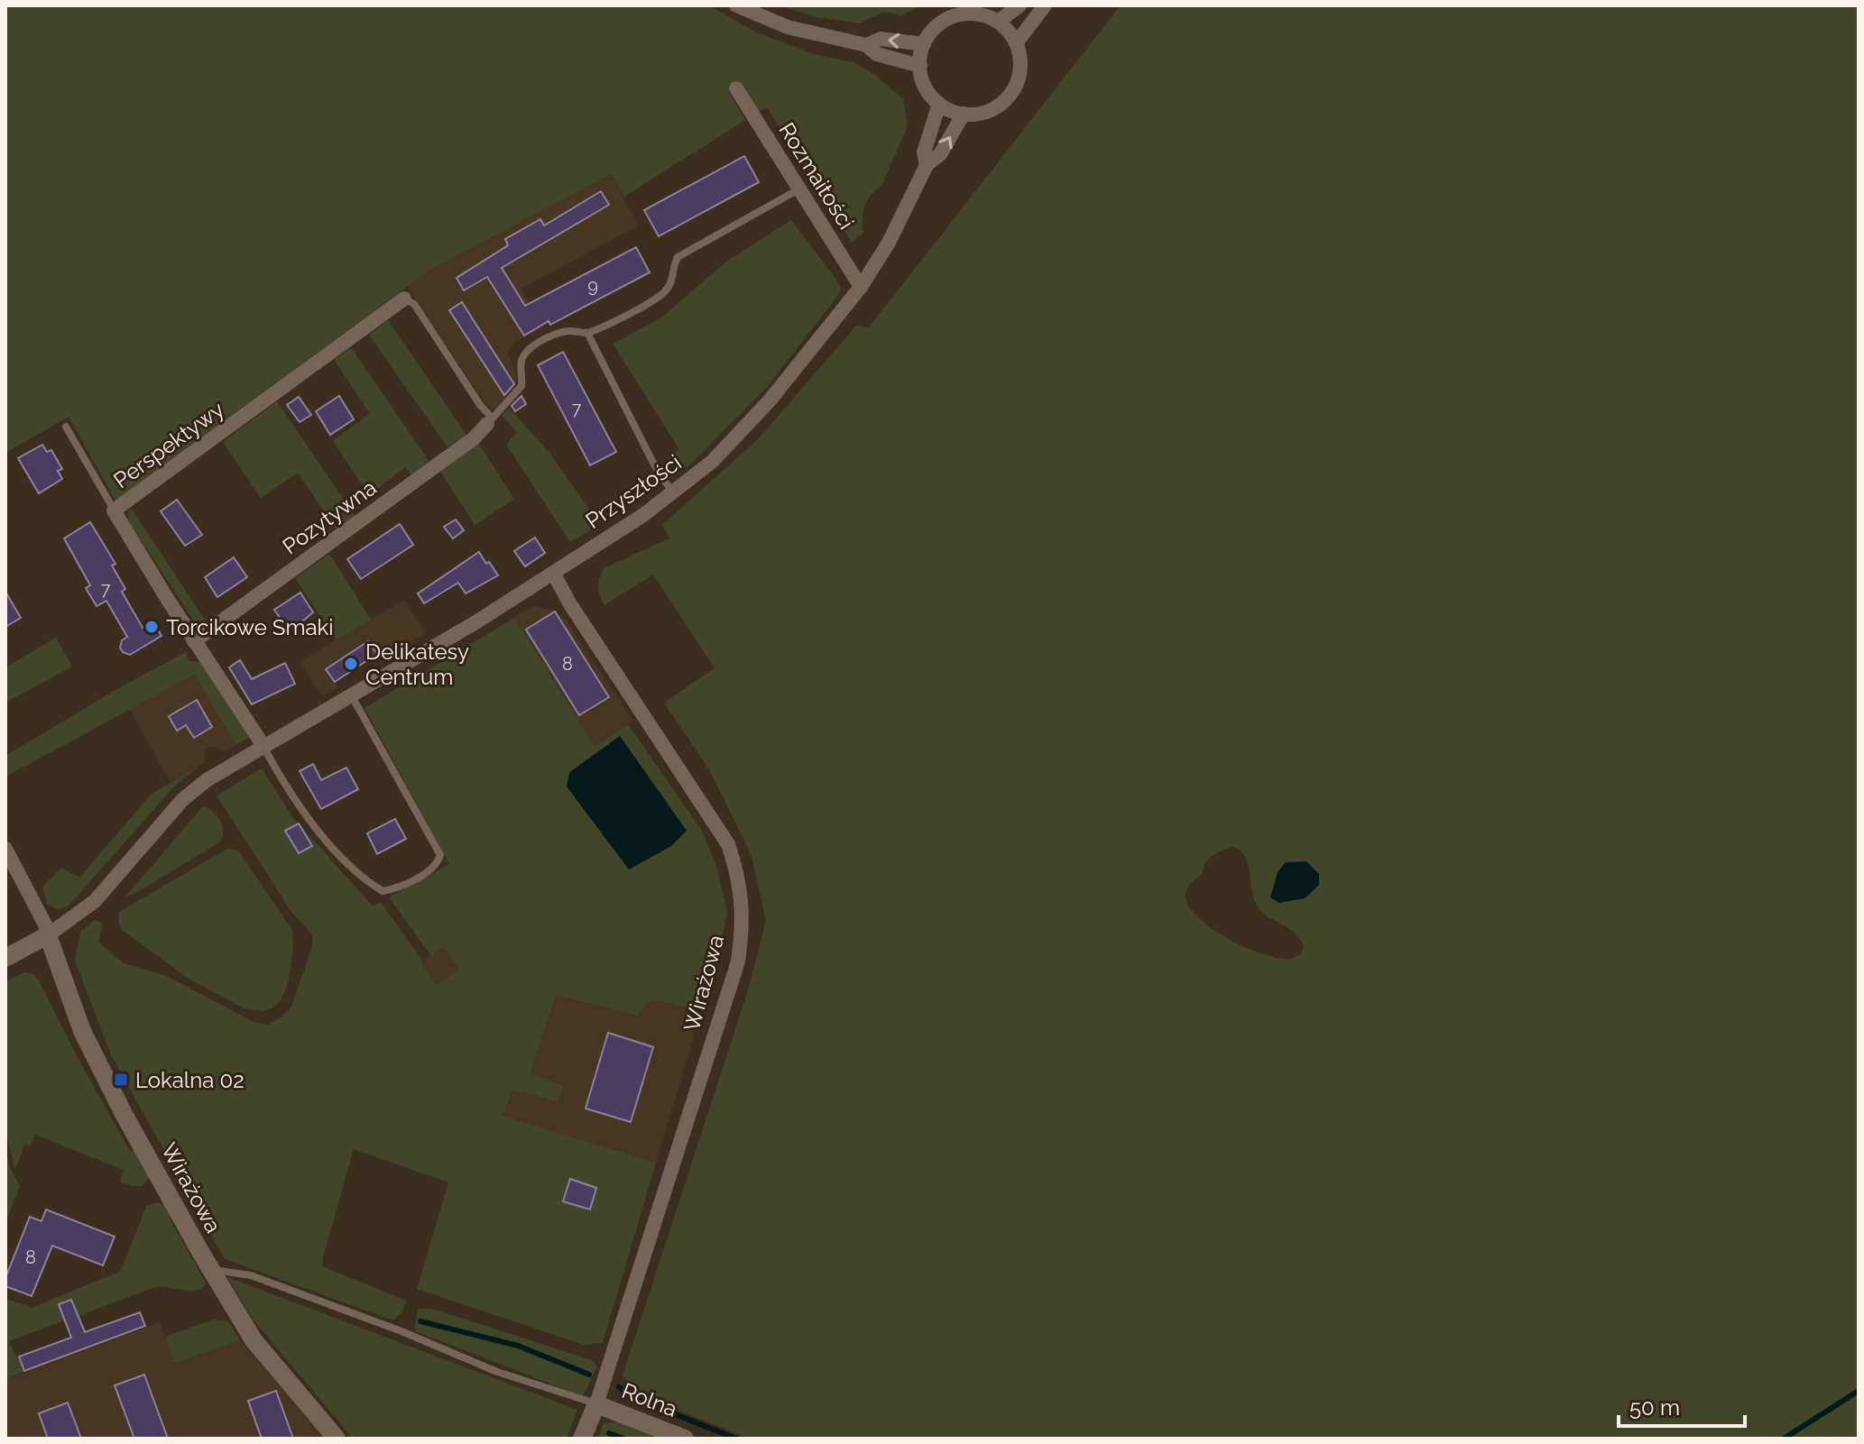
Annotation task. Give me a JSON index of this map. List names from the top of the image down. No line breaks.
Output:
{"streets":{"street":["Rozmaitości","Perspektywy","Przyszłości","Pozytywna","Wirażowa","Rolna"]},"crossings":[["Rozmaitości","Przyszłości"],["Perspektywy","Przyszłości"],["Perspektywy","Pozytywna"],["Przyszłości","Wirażowa"],["Wirażowa","Rolna"]],"places":{"other":["Torcikowe Smaki","Delikatesy Centrum"],"transit":["Lokalna 02"]},"house_numbers":["9","7","7","8","8"],"scale_bar":"50 m"}
